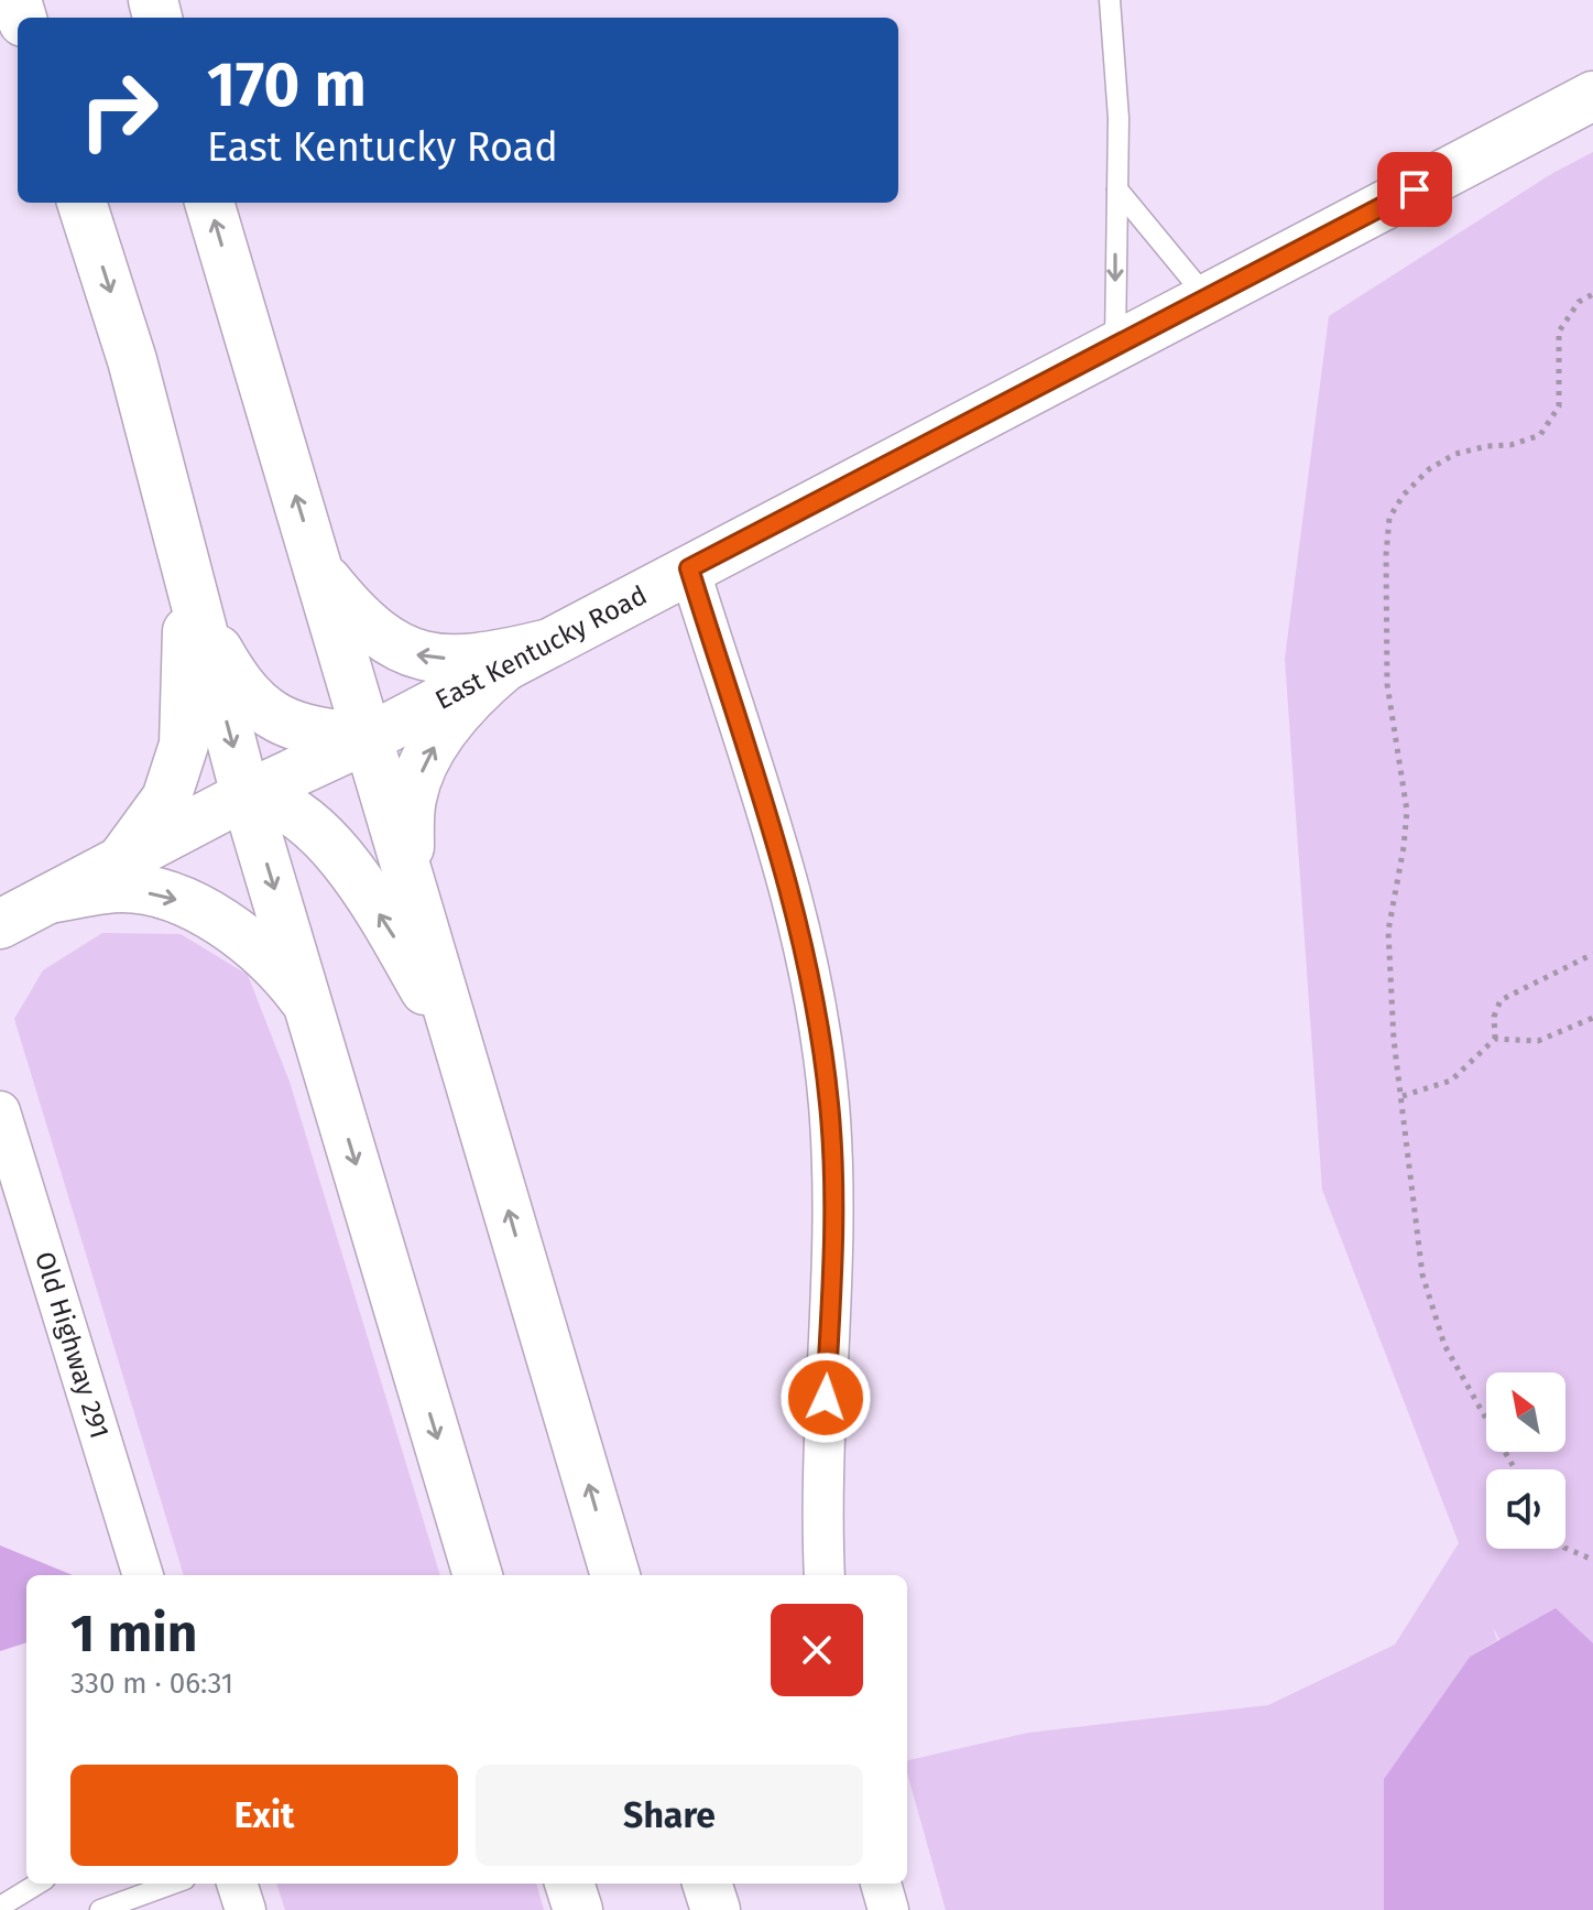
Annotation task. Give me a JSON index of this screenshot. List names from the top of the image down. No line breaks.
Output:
{"streets":{"main road":["East Kentucky Road"],"street":["Old Highway 291"]},"north":"top left","page":{"turn":["170 m","East Kentucky Road"],"heading":["1 min","330 m · 06:31"],"buttons":["Exit","Share"]}}
